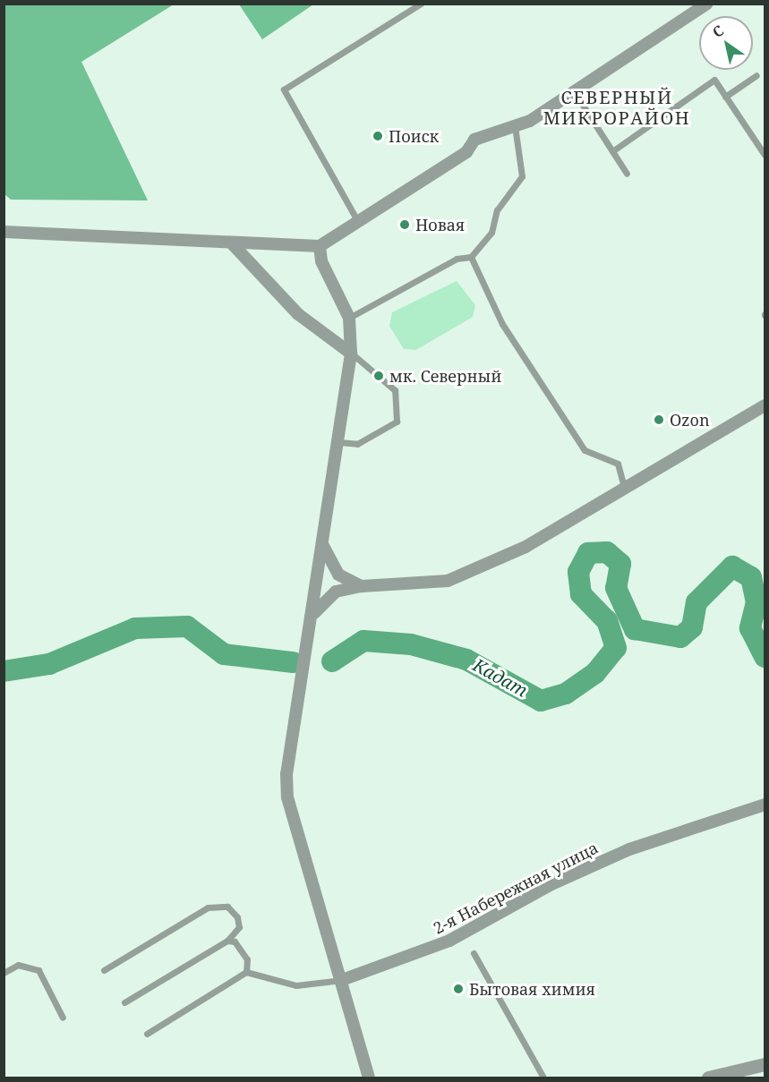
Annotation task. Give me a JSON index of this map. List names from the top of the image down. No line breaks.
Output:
{"streets":{"street":["2-я Набережная улица"]},"districts":["СЕВЕРНЫЙ МИКРОРАЙОН"],"water":["Кадат"],"places":["Поиск","Новая","мк. Северный","Ozon","Бытовая химия"],"north":"top left"}
